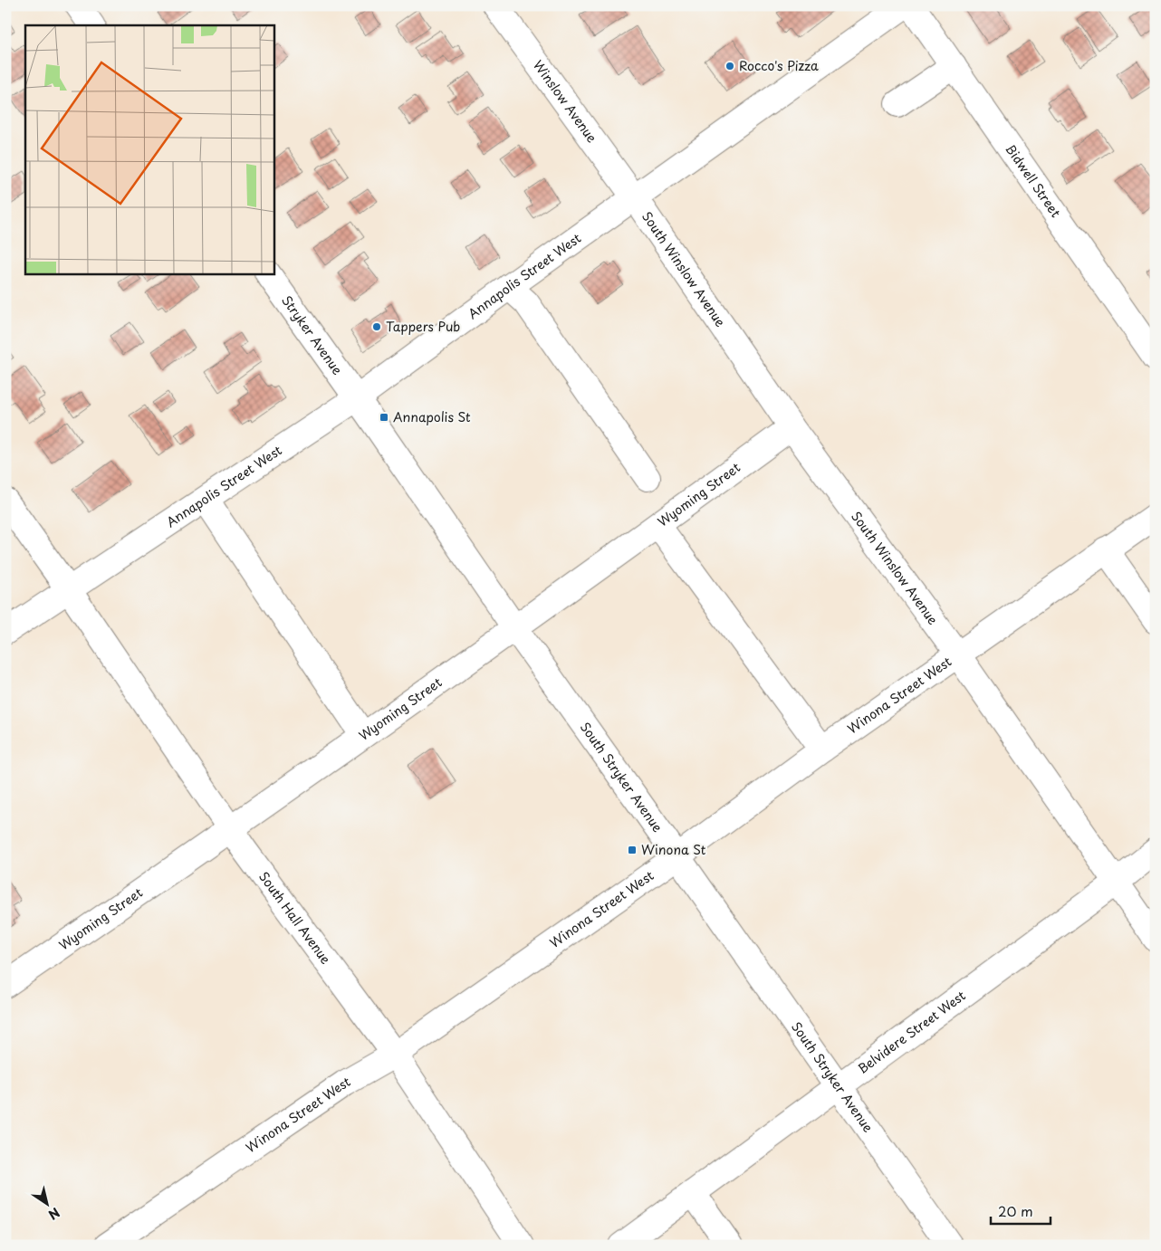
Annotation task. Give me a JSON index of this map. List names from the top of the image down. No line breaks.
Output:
{"streets":{"street":["Winslow Avenue","Bidwell Street","South Winslow Avenue","Annapolis Street West","Stryker Avenue","Wyoming Street","Winona Street West","South Stryker Avenue","South Hall Avenue","Belvidere Street West"]},"crossings":[["Winslow Avenue","South Winslow Avenue"],["Winslow Avenue","Annapolis Street West"],["South Winslow Avenue","Annapolis Street West"],["South Winslow Avenue","Wyoming Street"],["South Winslow Avenue","Winona Street West"],["South Winslow Avenue","Belvidere Street West"],["Annapolis Street West","Stryker Avenue"],["Annapolis Street West","South Stryker Avenue"],["Annapolis Street West","South Hall Avenue"],["Stryker Avenue","South Stryker Avenue"],["Wyoming Street","South Stryker Avenue"],["Wyoming Street","South Hall Avenue"],["Winona Street West","South Stryker Avenue"],["Winona Street West","South Hall Avenue"],["South Stryker Avenue","Belvidere Street West"]],"places":{"other":["Rocco's Pizza","Tappers Pub"],"transit":["Annapolis St","Winona St"]},"scale_bar":"20 m","north":"bottom right"}
